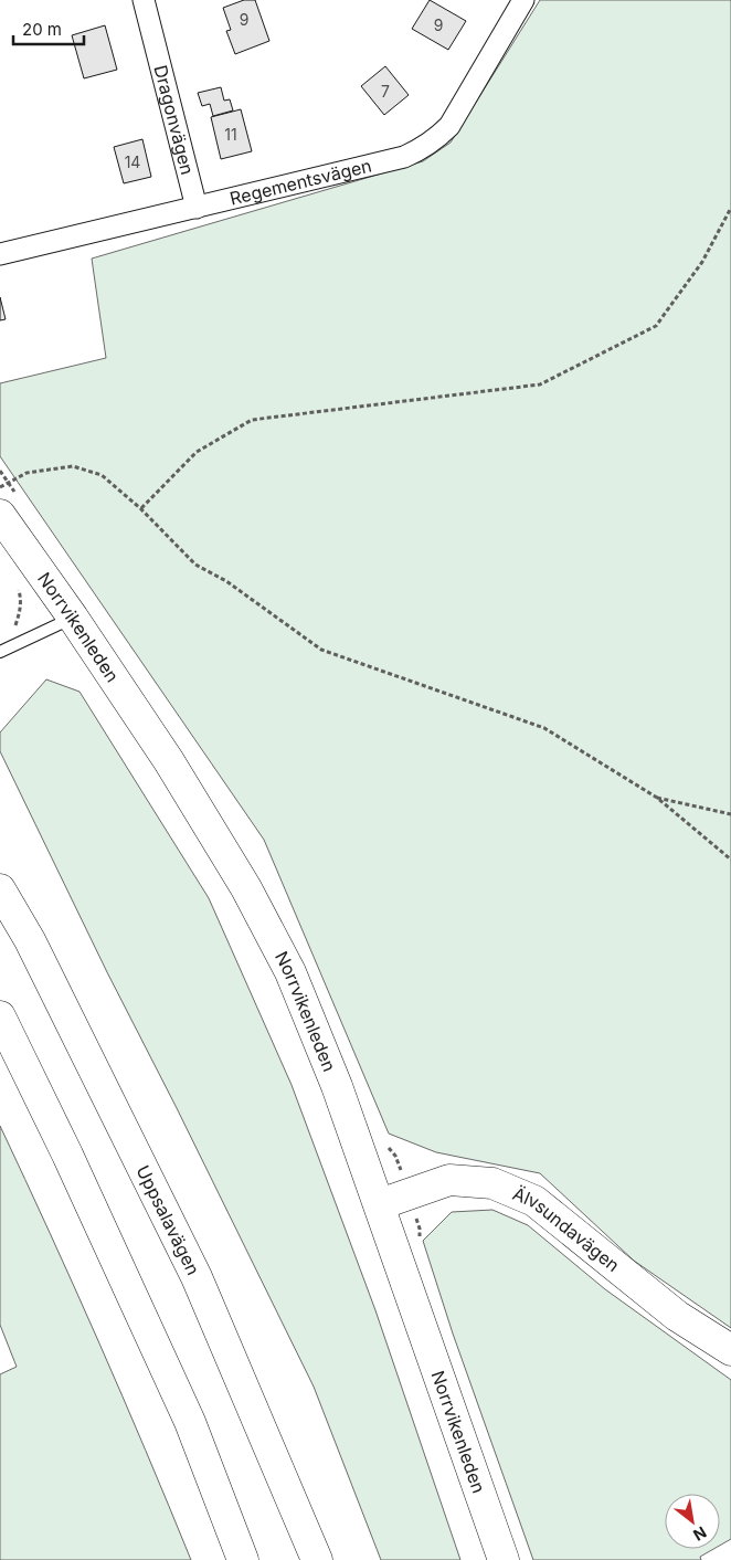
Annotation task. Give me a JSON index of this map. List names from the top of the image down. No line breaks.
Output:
{"streets":{"main road":["Norrvikenleden","Uppsalavägen","Älvsundavägen"],"street":["Dragonvägen","Regementsvägen"]},"crossings":[["Dragonvägen","Regementsvägen"],["Norrvikenleden","Älvsundavägen"]],"house_numbers":["9","9","7","11","14"],"scale_bar":"20 m","north":"bottom right"}
